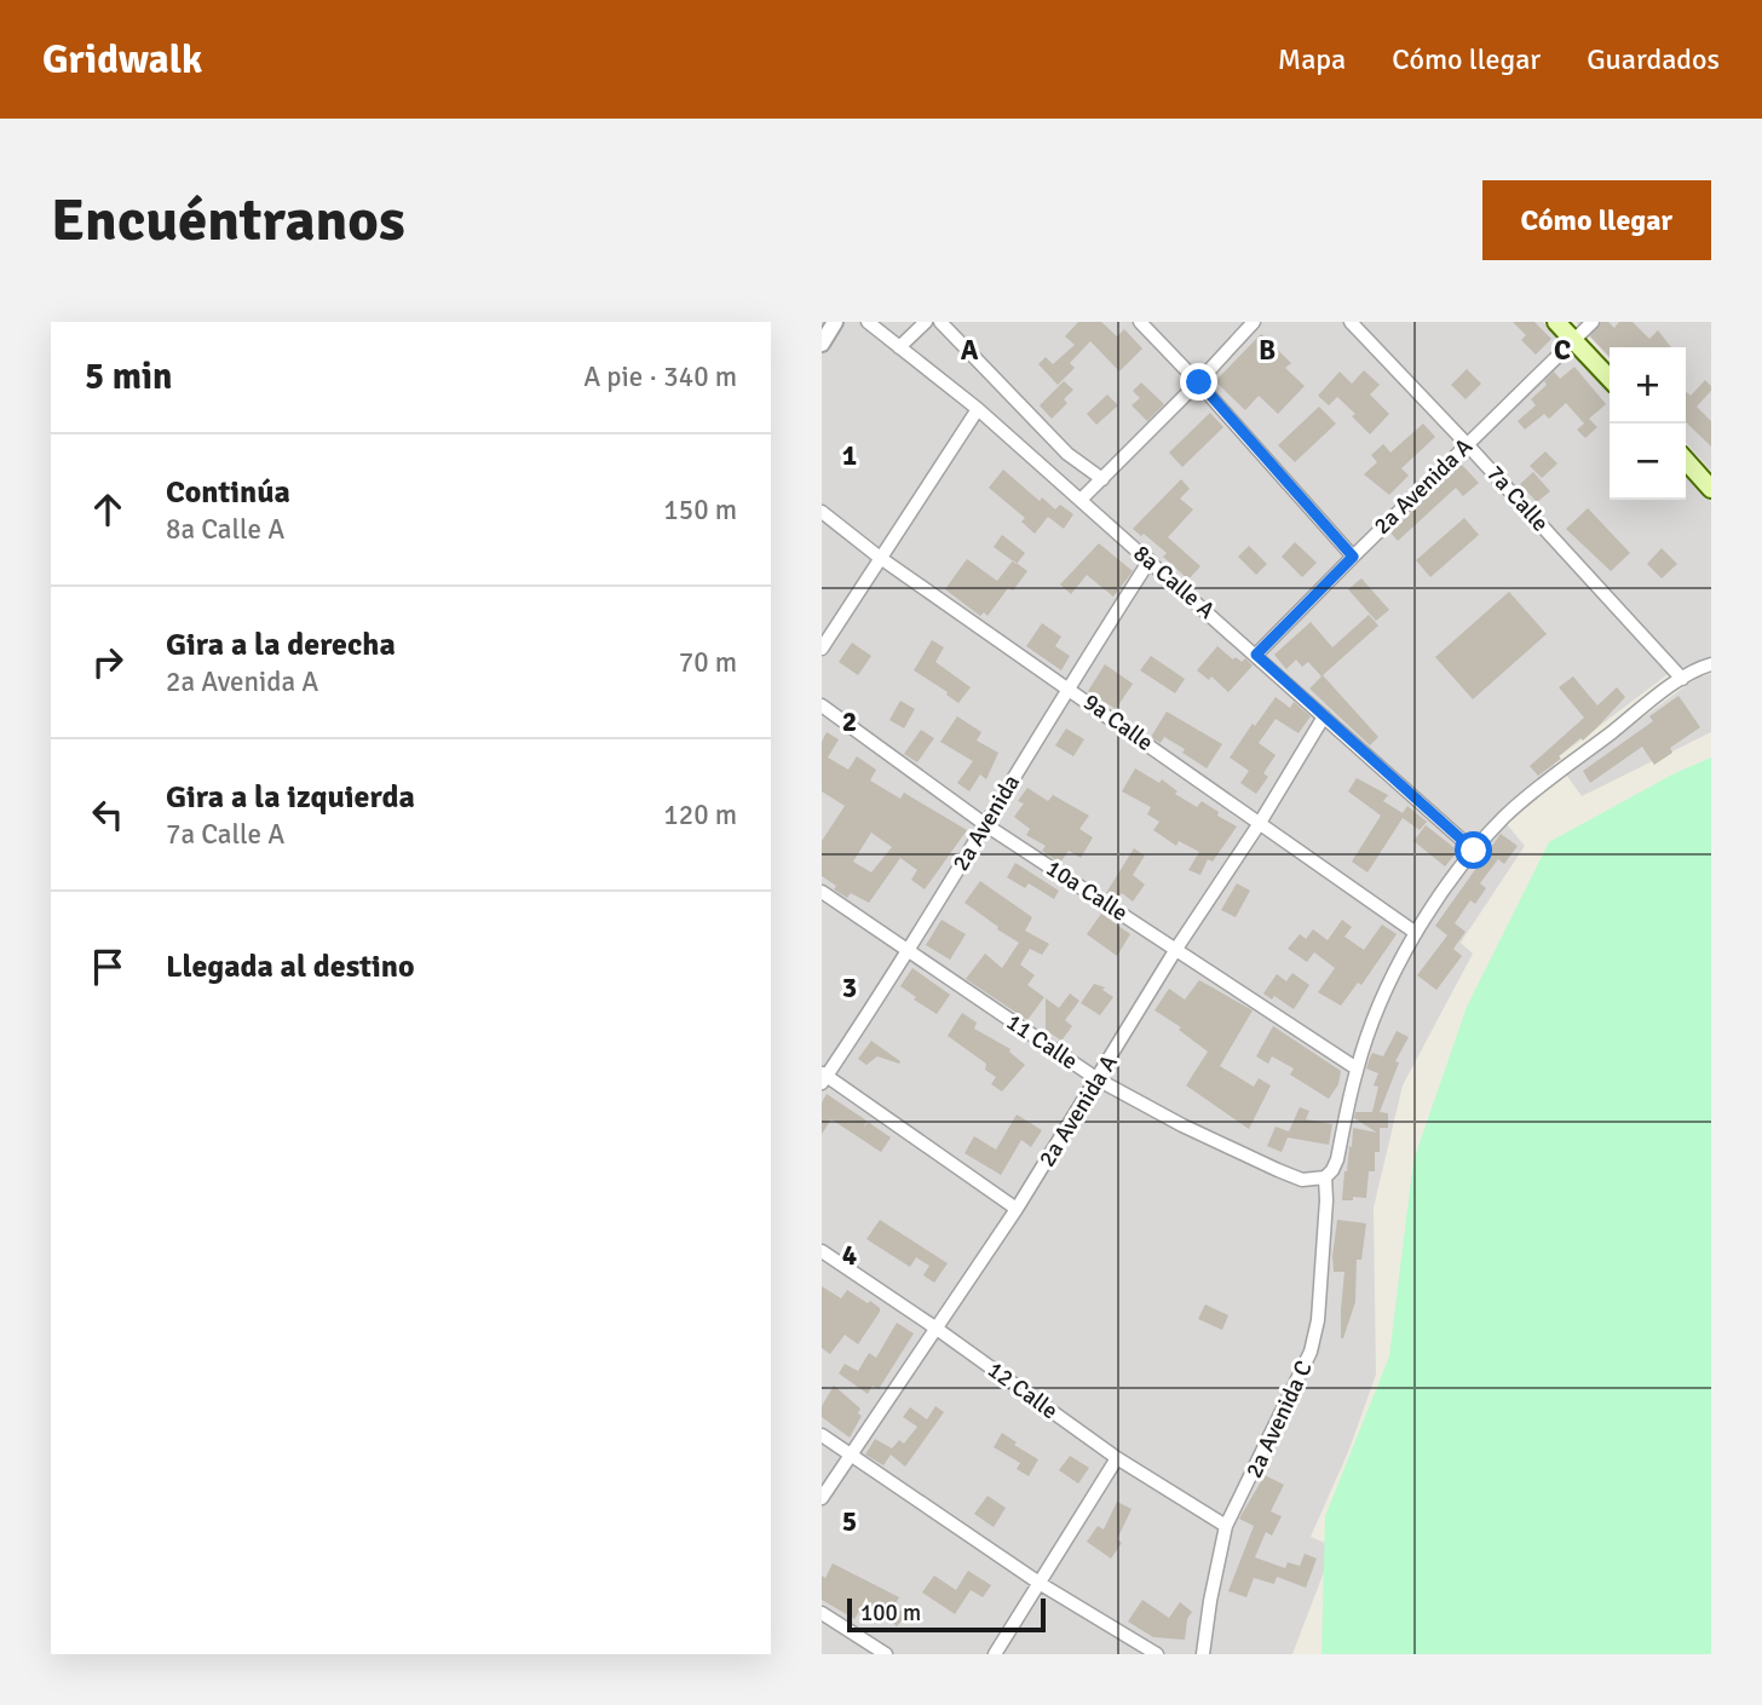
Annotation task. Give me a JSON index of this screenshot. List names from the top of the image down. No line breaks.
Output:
{"streets":{"street":["2a Avenida A","7a Calle","8a Calle A","9a Calle","2a Avenida","10a Calle","11 Calle","12 Calle","2a Avenida C"]},"crossings":[["2a Avenida A","7a Calle"],["2a Avenida A","8a Calle A"],["2a Avenida A","9a Calle"],["2a Avenida A","10a Calle"],["2a Avenida A","11 Calle"],["2a Avenida A","12 Calle"],["8a Calle A","2a Avenida"],["9a Calle","2a Avenida"],["2a Avenida","10a Calle"],["2a Avenida","11 Calle"],["11 Calle","2a Avenida C"],["12 Calle","2a Avenida C"]],"scale_bar":"100 m","page":{"header":"Gridwalk","nav":["Mapa","Cómo llegar","Guardados"],"buttons":"Cómo llegar","title":"Encuéntranos","heading":["5 min","A pie · 340 m"],"map_buttons":["+","−"],"list":[["Continúa","8a Calle A","150 m"],["Gira a la derecha","2a Avenida A","70 m"],["Gira a la izquierda","7a Calle A","120 m"],"Llegada al destino"],"scale":"100 m"},"grid":{"columns":["A","B","C"],"rows":["1","2","3","4","5"]}}
